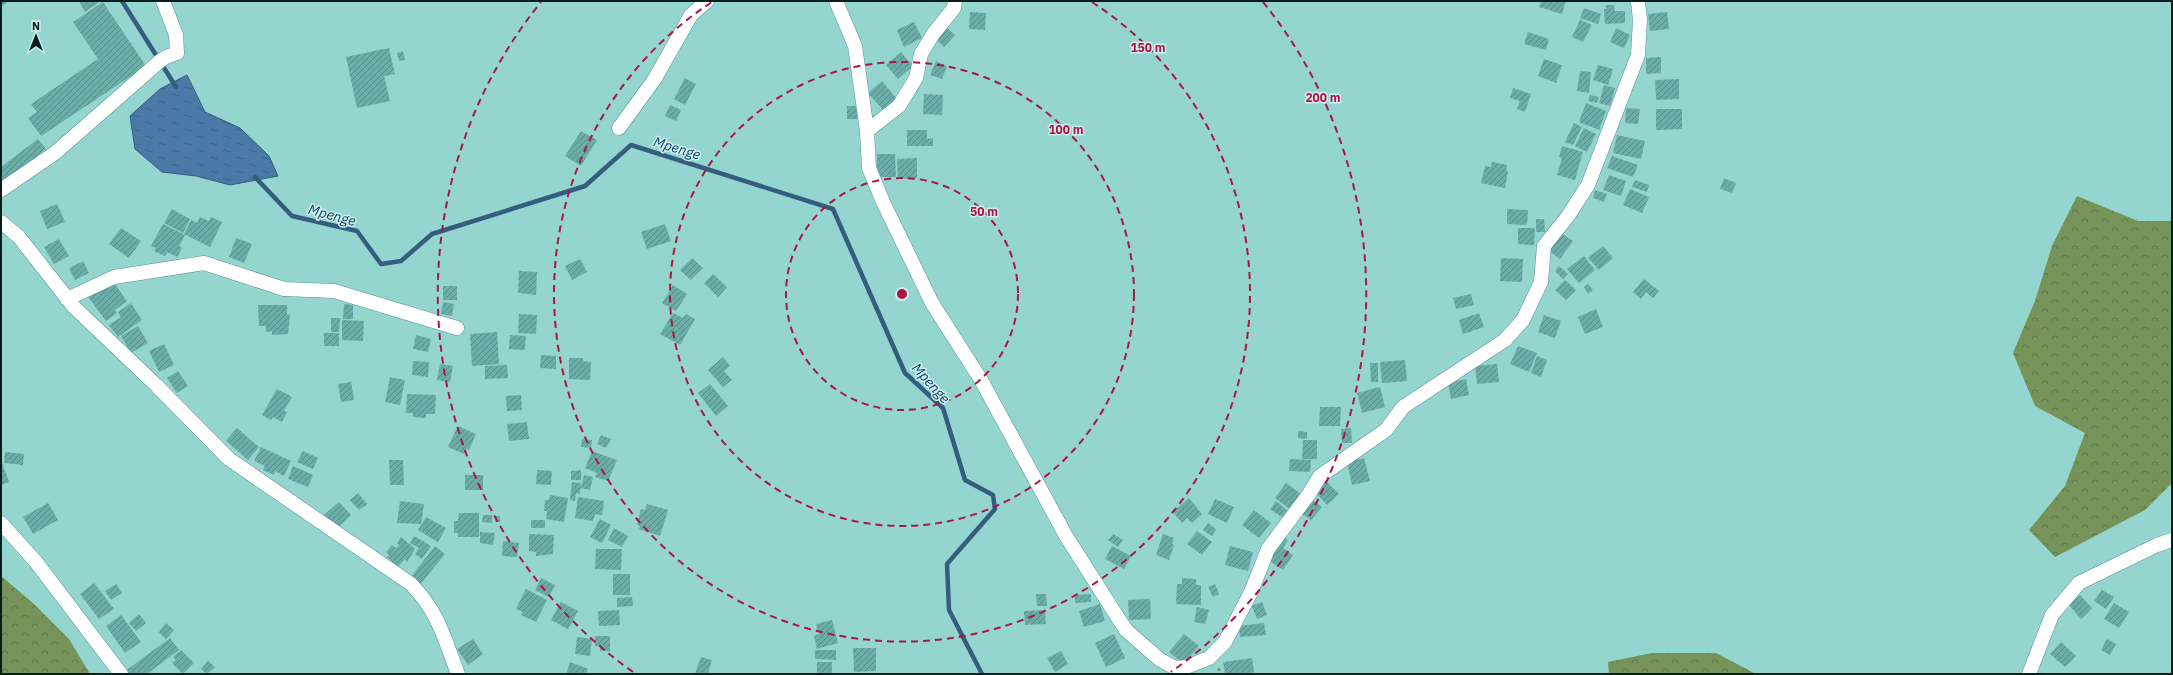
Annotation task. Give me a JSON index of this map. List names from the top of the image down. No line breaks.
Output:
{"water":["Mpenge"],"north":"top","rings":["150 m","200 m","100 m","50 m"]}
